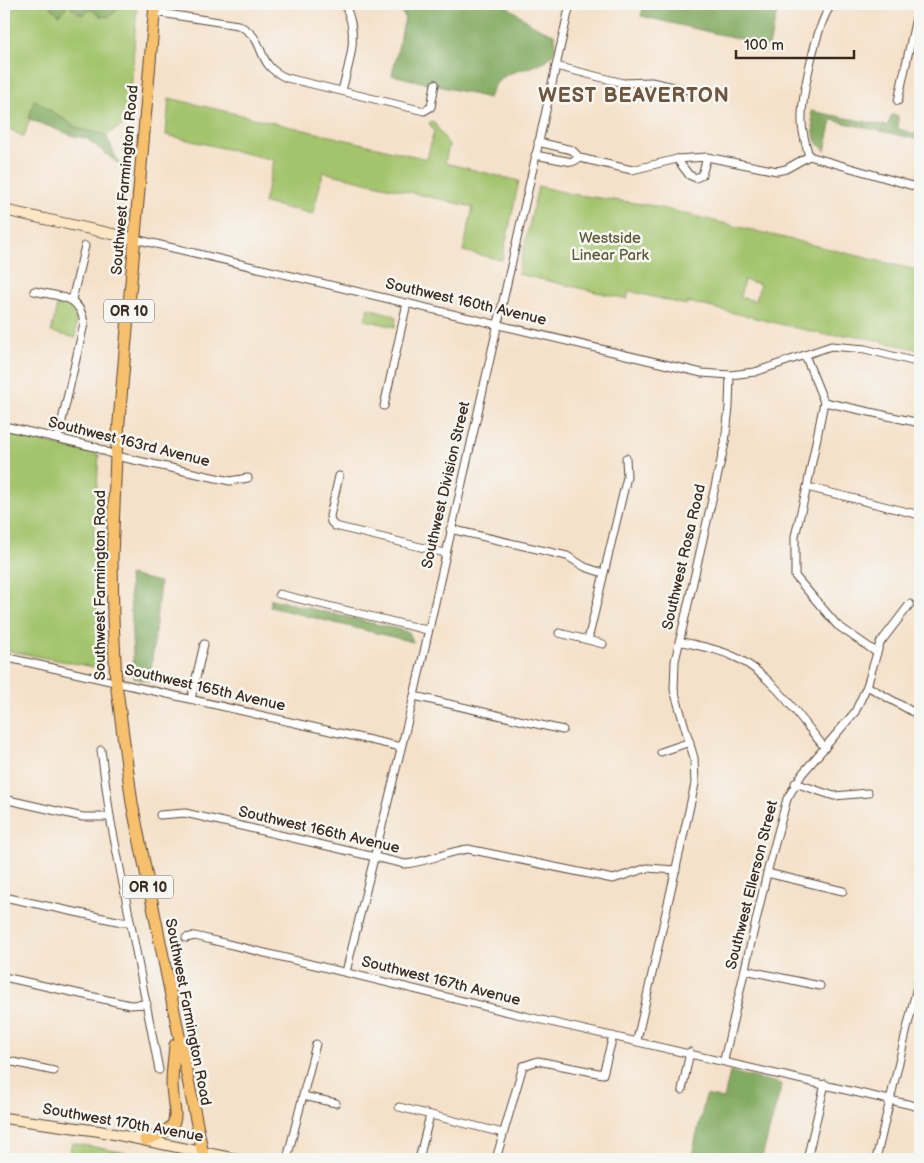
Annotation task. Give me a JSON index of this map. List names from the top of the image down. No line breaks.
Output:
{"streets":{"main road":["Southwest Farmington Road","Southwest 160th Avenue","OR 10","Southwest 170th Avenue"],"street":["Southwest 163rd Avenue","Southwest Division Street","Southwest Rosa Road","Southwest 165th Avenue","Southwest 166th Avenue","Southwest Ellerson Street","Southwest 167th Avenue"]},"crossings":[["Southwest Farmington Road","Southwest 160th Avenue"],["Southwest Farmington Road","Southwest 163rd Avenue"],["Southwest Farmington Road","Southwest 165th Avenue"],["Southwest Farmington Road","Southwest 170th Avenue"],["Southwest 160th Avenue","Southwest Division Street"],["Southwest 160th Avenue","Southwest Rosa Road"],["Southwest Division Street","Southwest 165th Avenue"],["Southwest Division Street","Southwest 166th Avenue"],["Southwest Division Street","Southwest 167th Avenue"],["Southwest Rosa Road","Southwest 166th Avenue"],["Southwest Rosa Road","Southwest 167th Avenue"],["Southwest Ellerson Street","Southwest 167th Avenue"]],"districts":["WEST BEAVERTON"],"parks":["Westside Linear Park"],"scale_bar":"100 m"}
